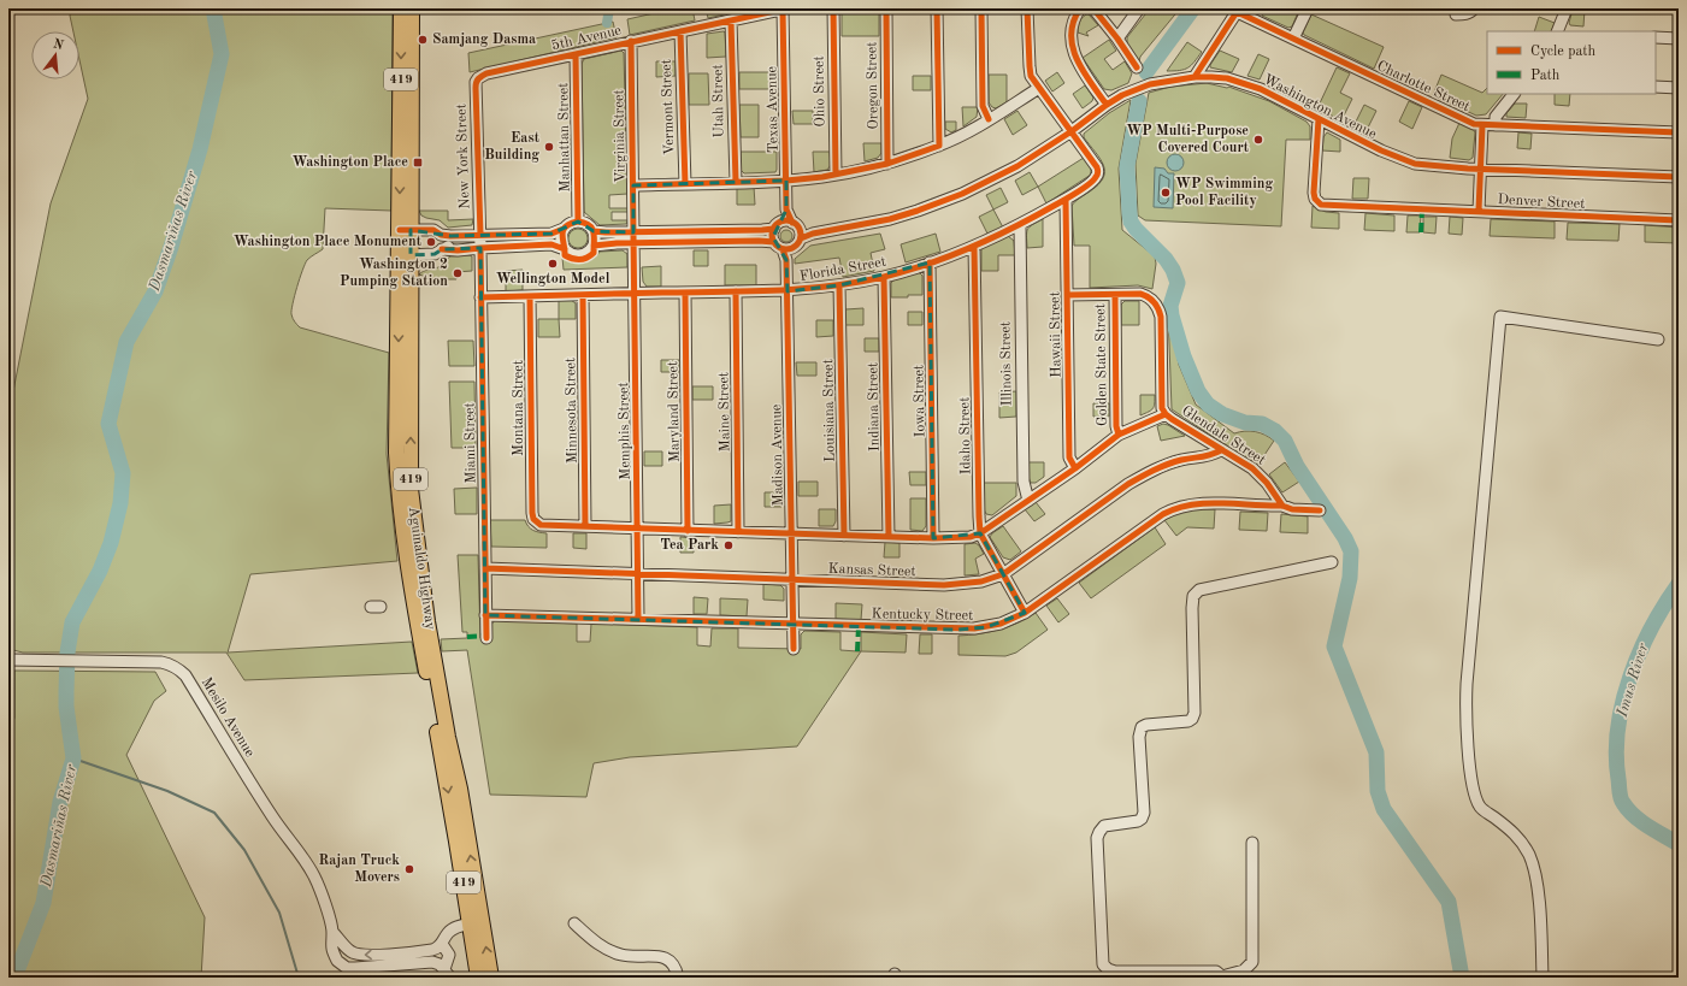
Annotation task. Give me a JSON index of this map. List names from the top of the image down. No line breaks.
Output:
{"streets":{"main road":["419","Aguinaldo Highway"],"street":["5th Avenue","Oregon Street","Charlotte Street","Ohio Street","Utah Street","Vermont Street","Washington Avenue","Texas Avenue","Virginia Street","Manhattan Street","New York Street","Denver Street","Florida Street","Hawaii Street","Illinois Street","Golden State Street","Iowa Street","Indiana Street","Montana Street","Minnesota Street","Louisiana Street","Maryland Street","Maine Street","Memphis Street","Idaho Street","Glendale Street","Miami Street","Madison Avenue","Kansas Street","Kentucky Street","Mesilo Avenue"]},"crossings":[["5th Avenue","Utah Street"],["5th Avenue","Vermont Street"],["5th Avenue","Texas Avenue"],["5th Avenue","Virginia Street"],["5th Avenue","Manhattan Street"],["5th Avenue","New York Street"],["Washington Avenue","Texas Avenue"],["Washington Avenue","Virginia Street"],["Washington Avenue","Manhattan Street"],["Washington Avenue","Denver Street"],["Washington Avenue","Florida Street"],["Washington Avenue","Memphis Street"],["Washington Avenue","Madison Avenue"],["Virginia Street","Memphis Street"],["New York Street","Miami Street"],["Florida Street","Hawaii Street"],["Florida Street","Illinois Street"],["Florida Street","Iowa Street"],["Florida Street","Indiana Street"],["Florida Street","Montana Street"],["Florida Street","Minnesota Street"],["Florida Street","Louisiana Street"],["Florida Street","Maryland Street"],["Florida Street","Maine Street"],["Florida Street","Memphis Street"],["Florida Street","Idaho Street"],["Florida Street","Miami Street"],["Florida Street","Madison Avenue"],["Montana Street","Minnesota Street"],["Memphis Street","Kansas Street"],["Memphis Street","Kentucky Street"],["Idaho Street","Kansas Street"],["Idaho Street","Kentucky Street"],["Glendale Street","Kansas Street"],["Glendale Street","Kentucky Street"],["Miami Street","Kansas Street"],["Miami Street","Kentucky Street"],["Madison Avenue","Kansas Street"],["Madison Avenue","Kentucky Street"],["Aguinaldo Highway","Mesilo Avenue"]],"water":["Dasmariñas River","Imus River"],"places":{"other":["Samjang Dasma","WP Multi-Purpose Covered Court","East Building","WP Swimming Pool Facility","Washington Place Monument","Wellington Model","Washington 2 Pumping Station","Tea Park","Rajan Truck Movers"],"transit":["Washington Place"]},"legend":["Cycle path","Path"],"north":"top"}
